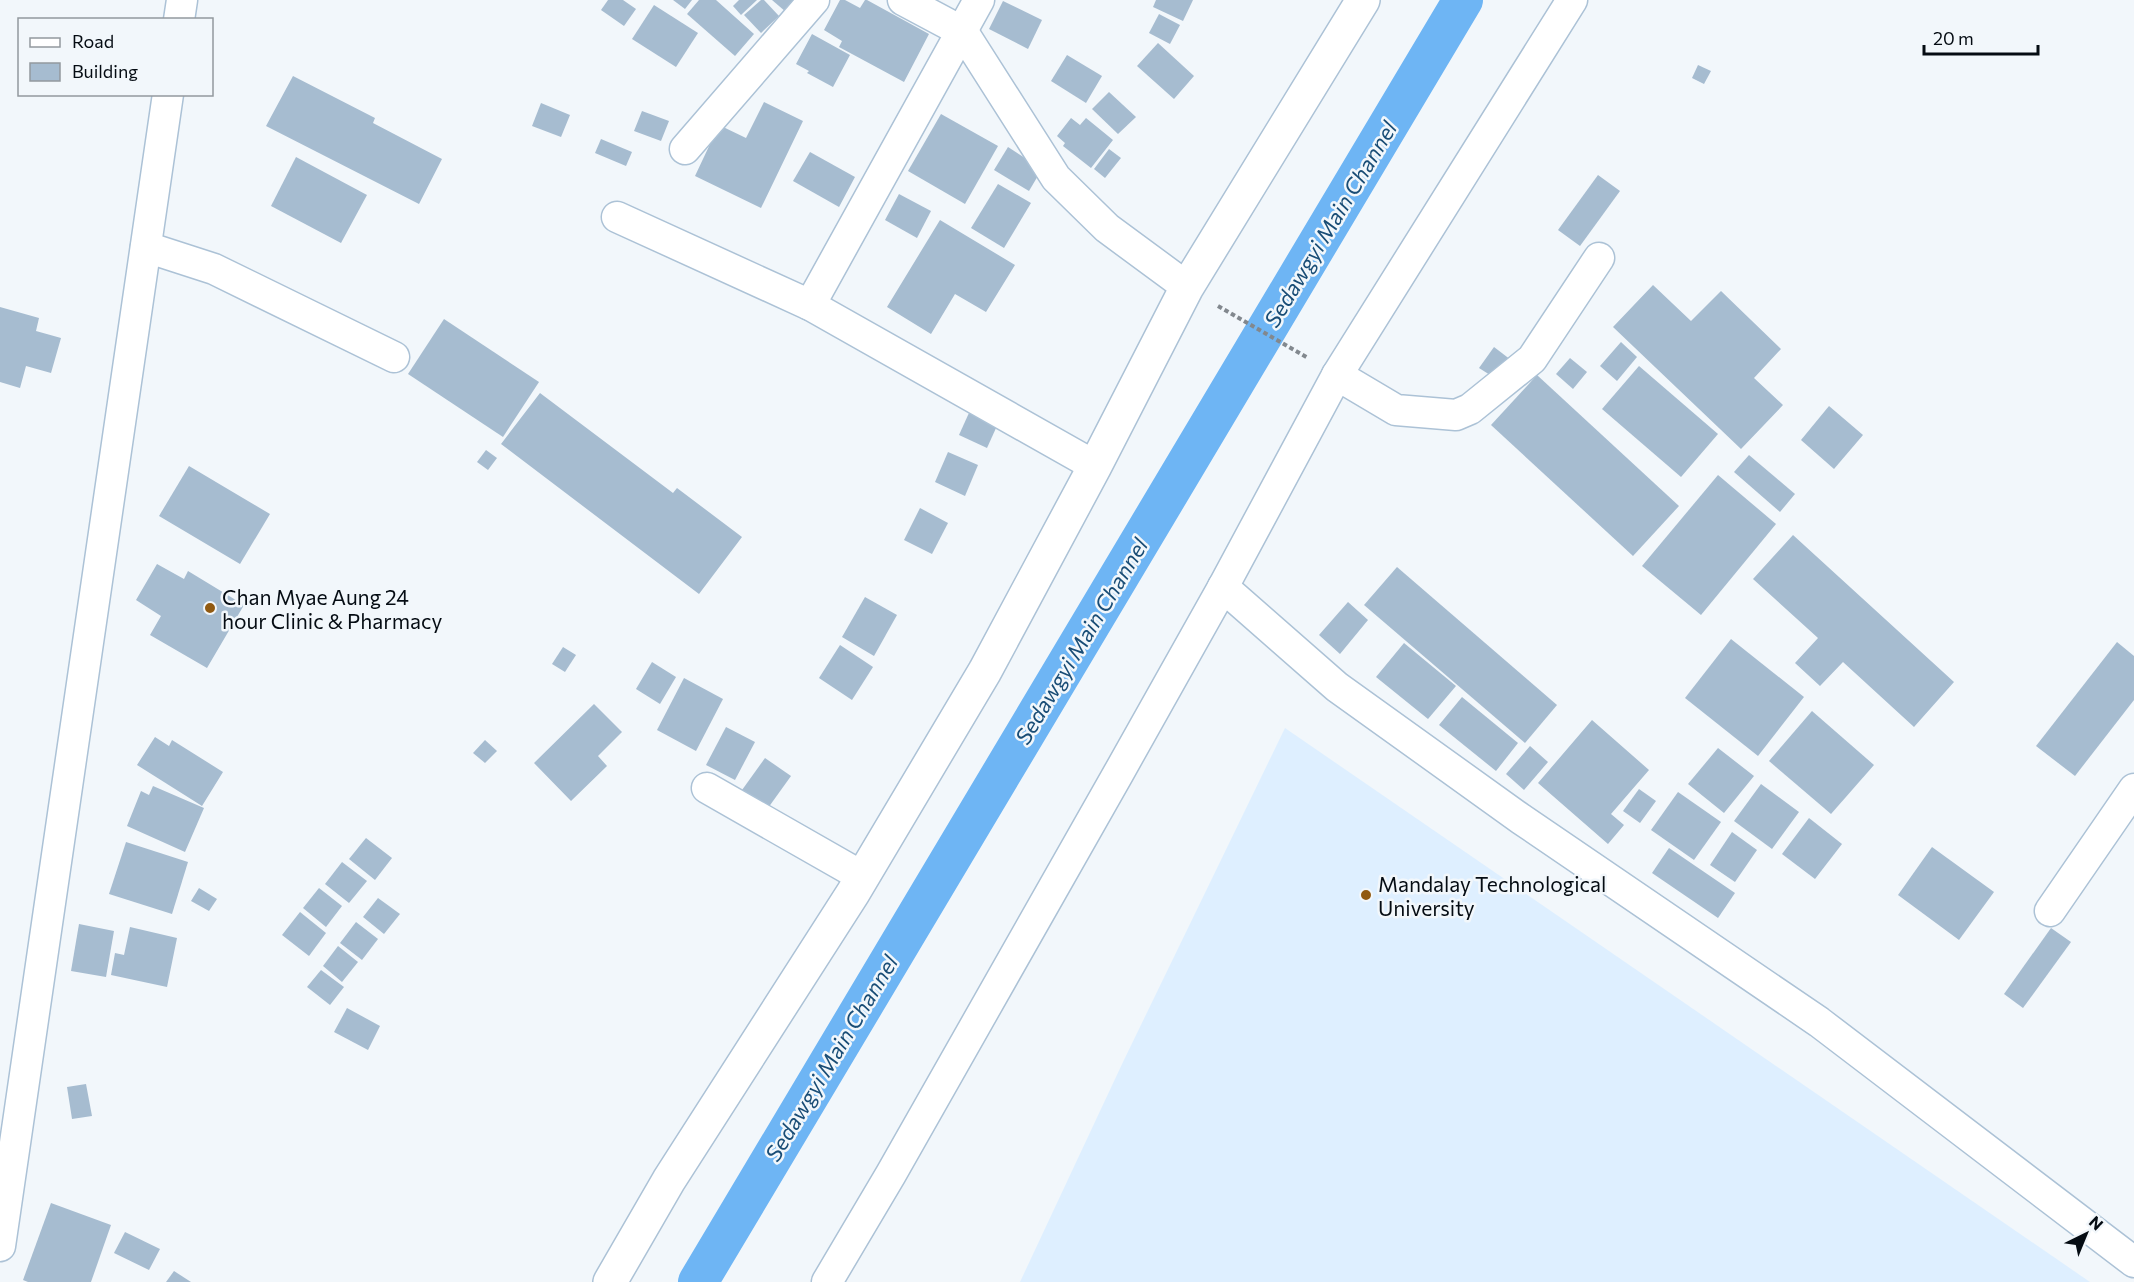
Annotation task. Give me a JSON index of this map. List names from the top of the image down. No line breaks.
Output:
{"water":["Sedawgyi Main Channel"],"places":["Chan Myae Aung 24 hour Clinic & Pharmacy","Mandalay Technological University"],"legend":["Road","Building"],"scale_bar":"20 m","north":"top right"}
